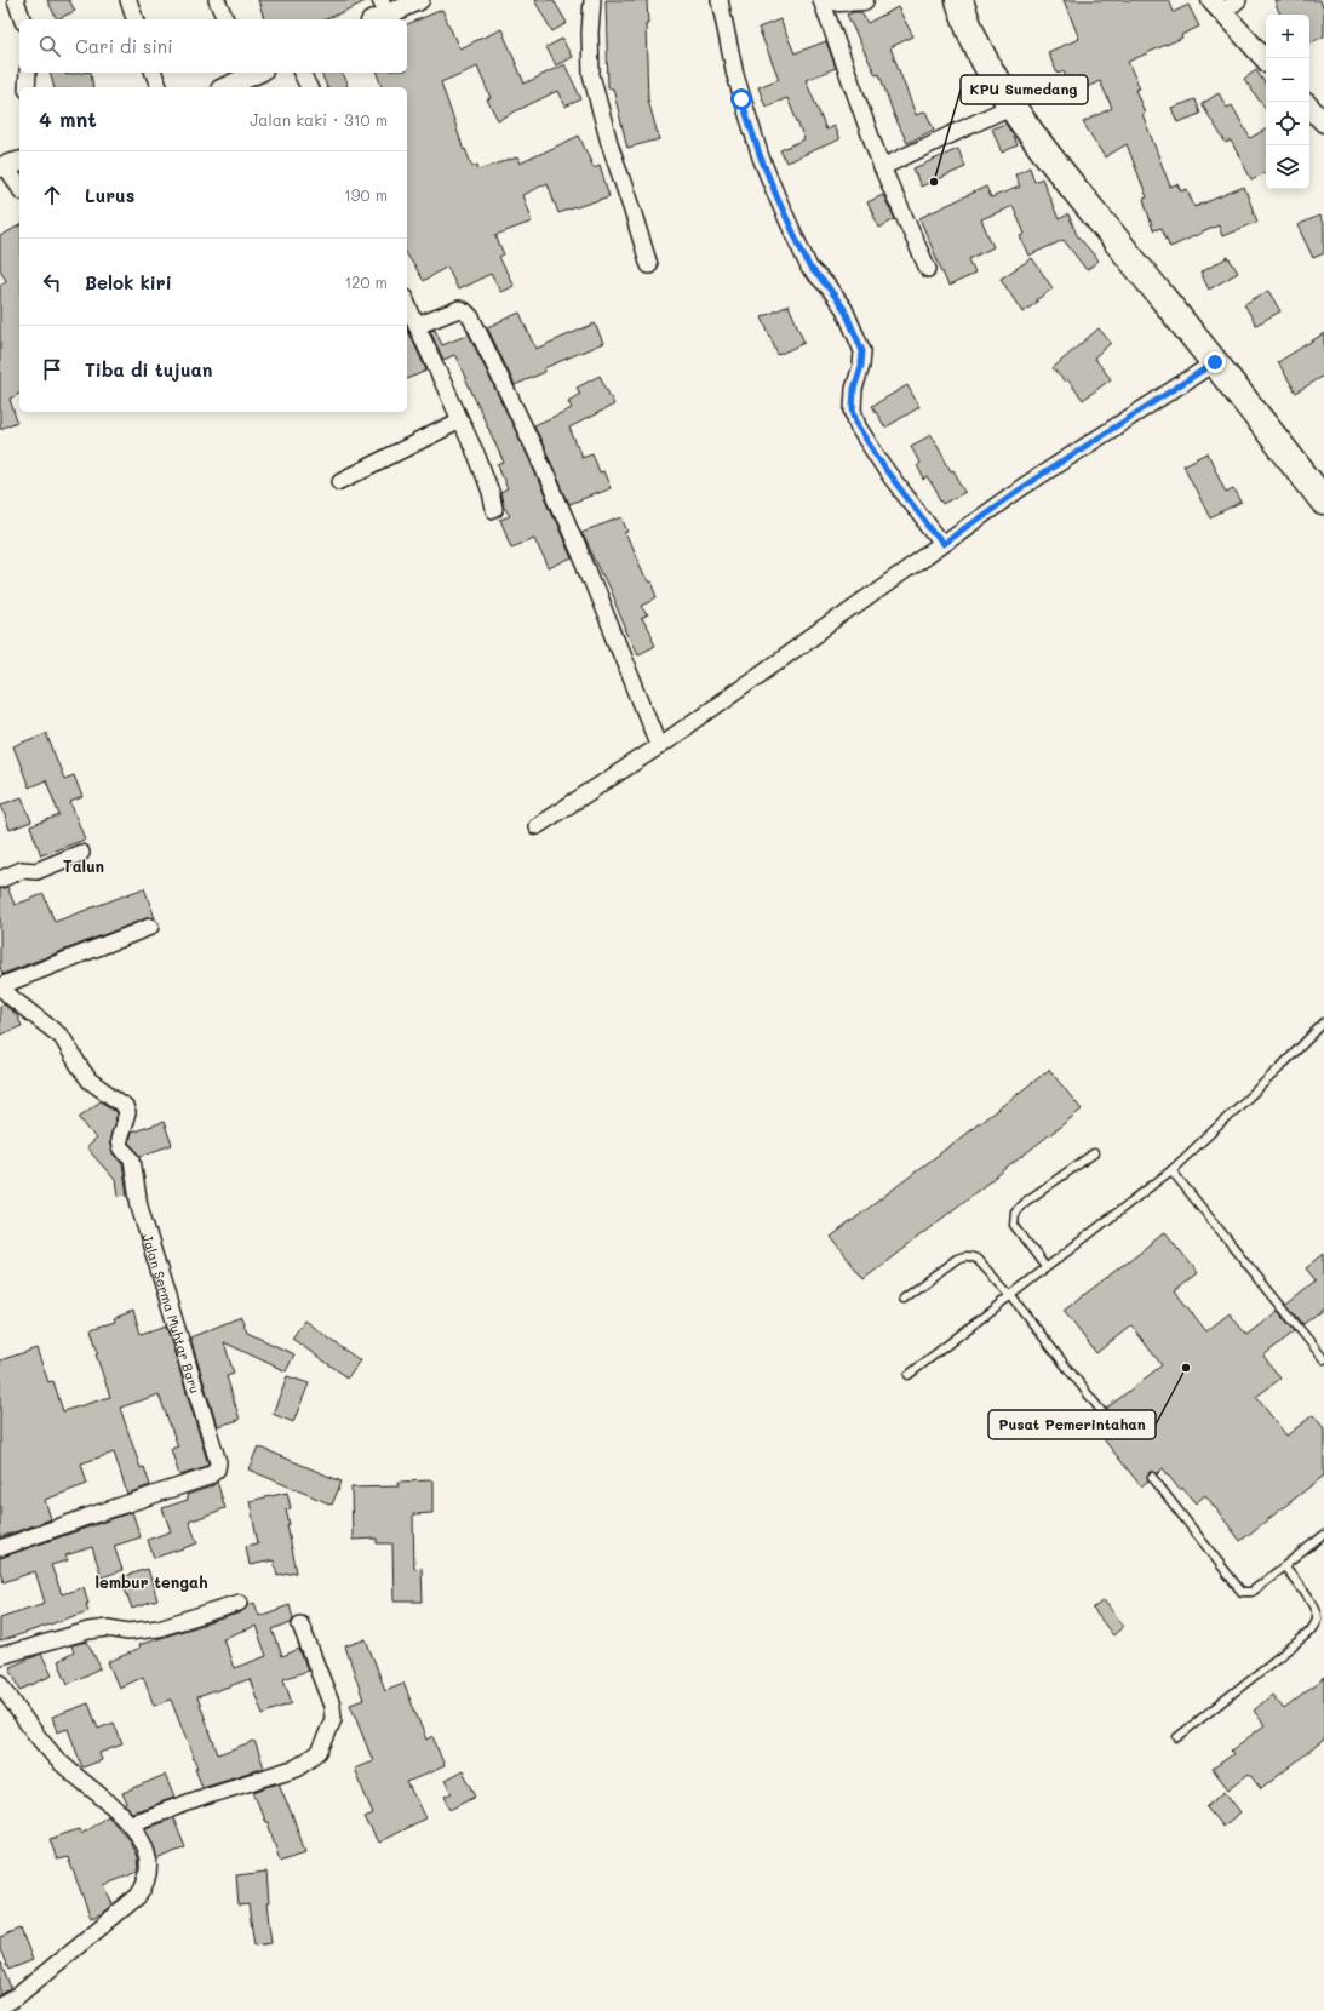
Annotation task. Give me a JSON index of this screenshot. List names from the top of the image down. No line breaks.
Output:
{"streets":{"street":["Jalan Serma Muhtar Baru"]},"districts":["Talun","lembur tengah"],"places":["KPU Sumedang","Pusat Pemerintahan"],"page":{"map_buttons":["+","−"],"search":"Cari di sini","heading":["4 mnt","Jalan kaki · 310 m"],"list":[["Lurus","190 m"],["Belok kiri","120 m"],"Tiba di tujuan"]}}
